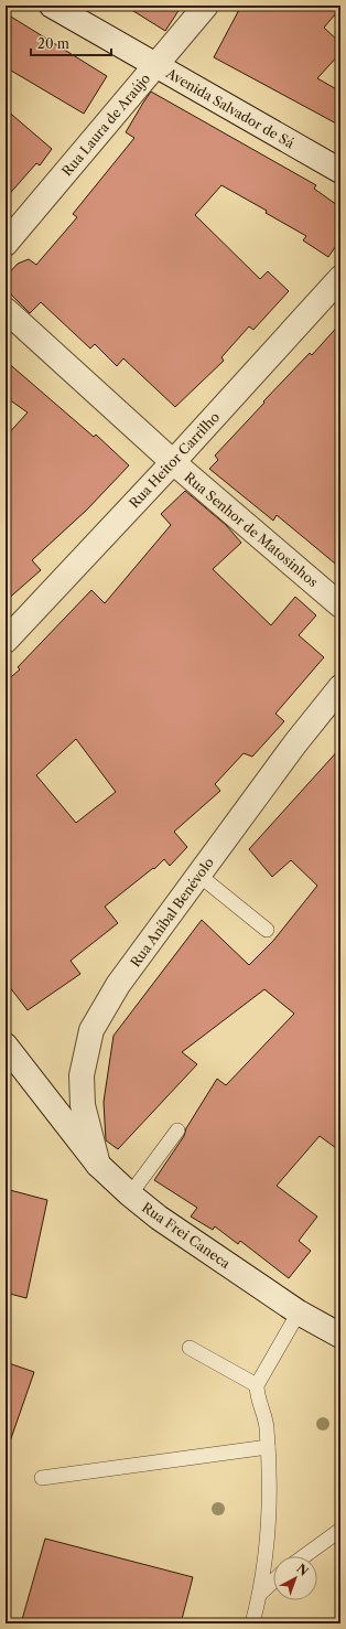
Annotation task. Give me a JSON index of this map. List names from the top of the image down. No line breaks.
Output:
{"streets":{"street":["Avenida Salvador de Sá","Rua Laura de Araújo","Rua Heitor Carrilho","Rua Senhor de Matosinhos","Rua Aníbal Benévolo","Rua Frei Caneca"]},"crossings":[["Avenida Salvador de Sá","Rua Laura de Araújo"],["Rua Heitor Carrilho","Rua Senhor de Matosinhos"],["Rua Aníbal Benévolo","Rua Frei Caneca"]],"scale_bar":"20 m","north":"top right"}
